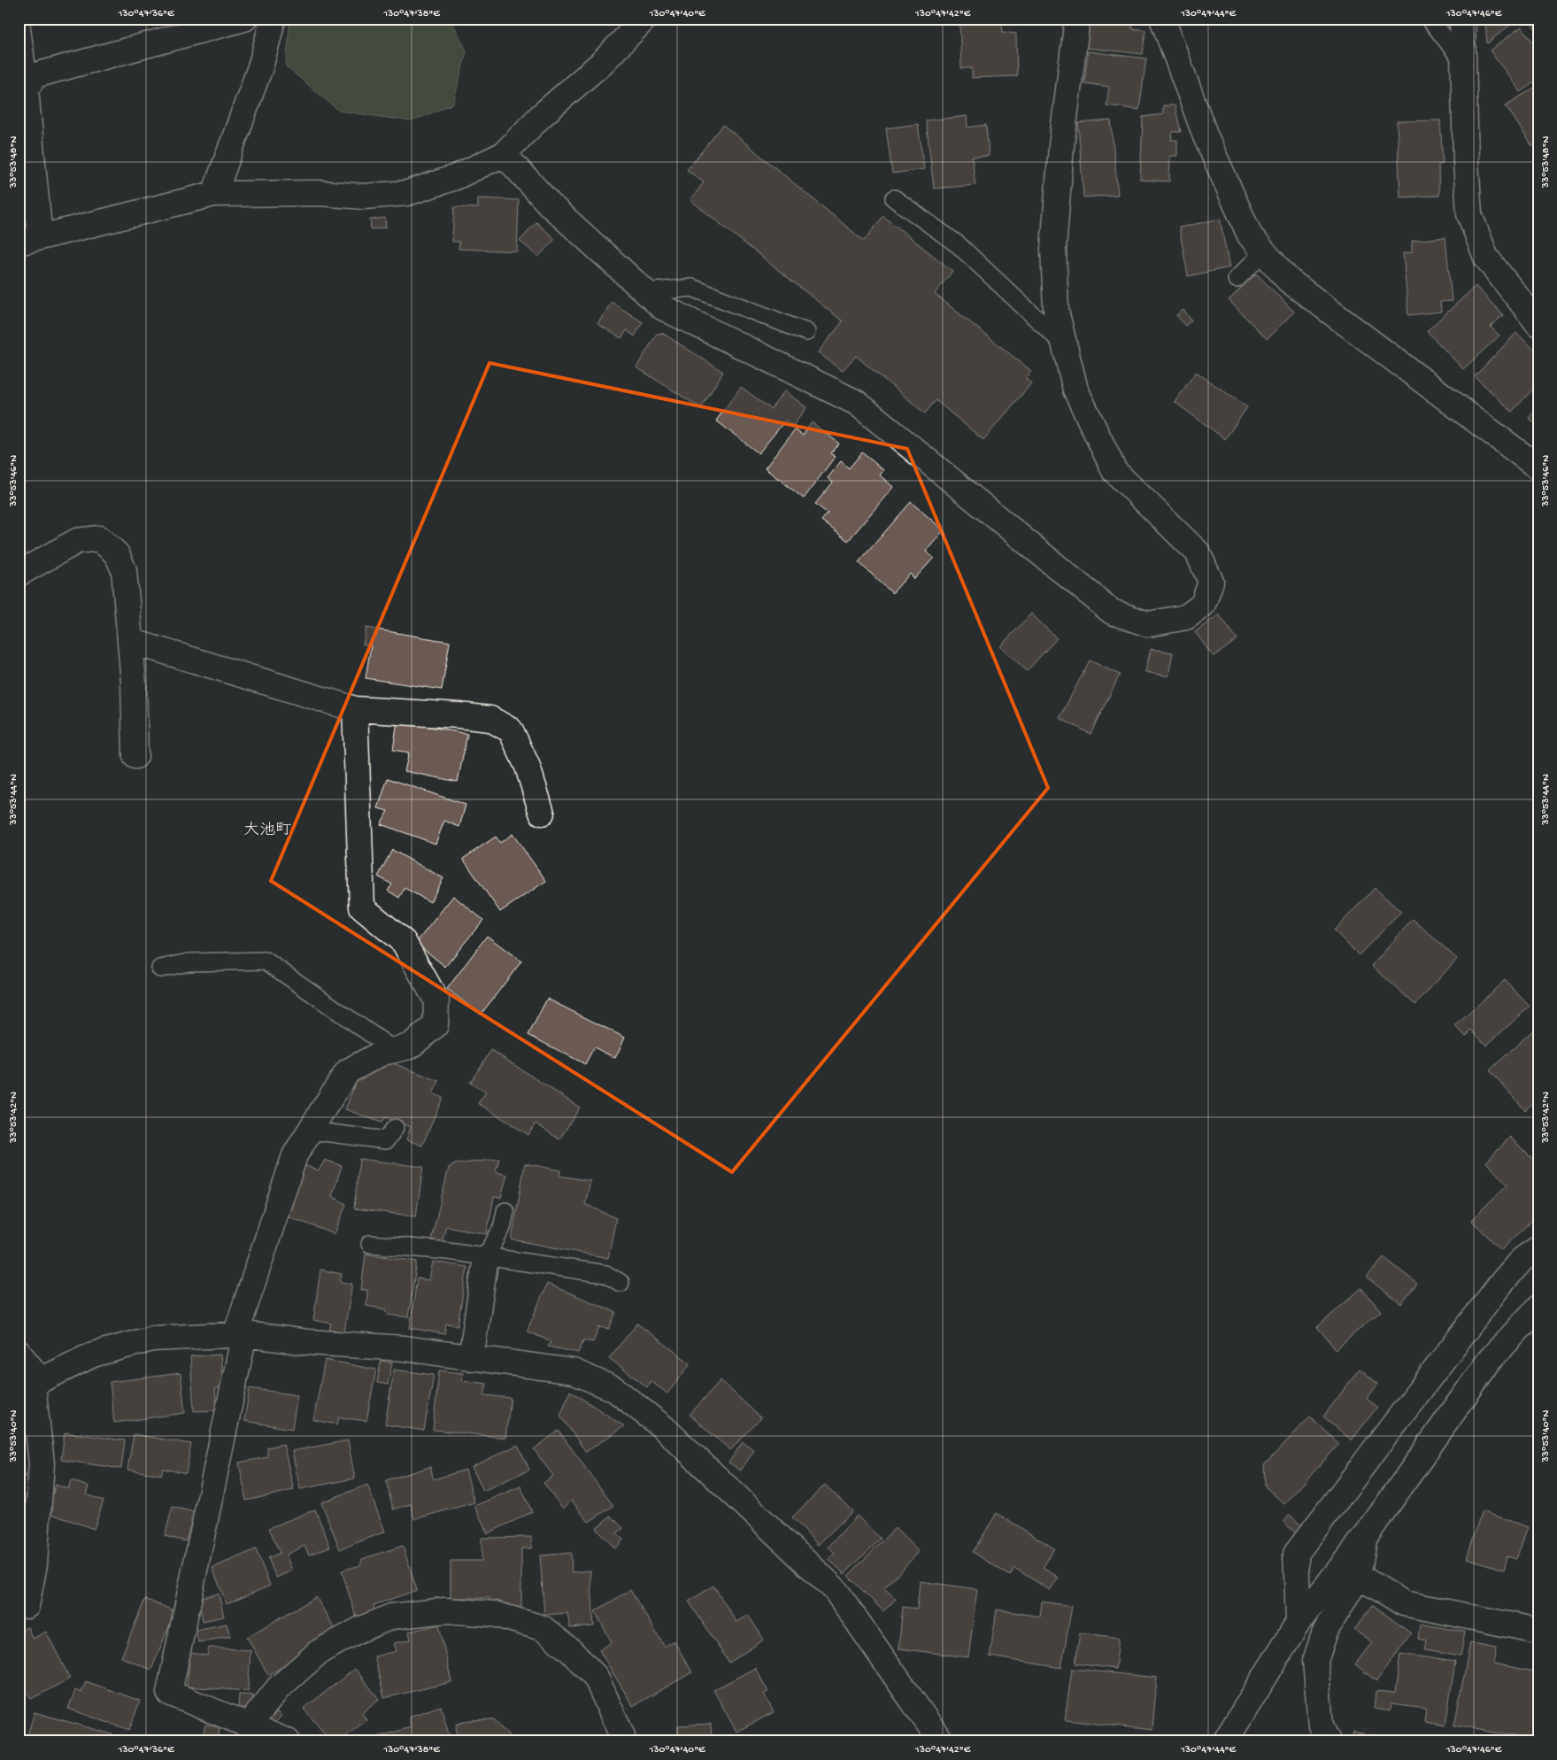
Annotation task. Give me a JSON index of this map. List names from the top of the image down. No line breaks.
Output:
{"districts":["大池町"],"coordinates":["130°47'36\"E","130°47'38\"E","130°47'40\"E","130°47'42\"E","130°47'44\"E","130°47'46\"E","33°53'48\"N","33°53'46\"N","33°53'44\"N","33°53'42\"N","33°53'40\"N"]}
